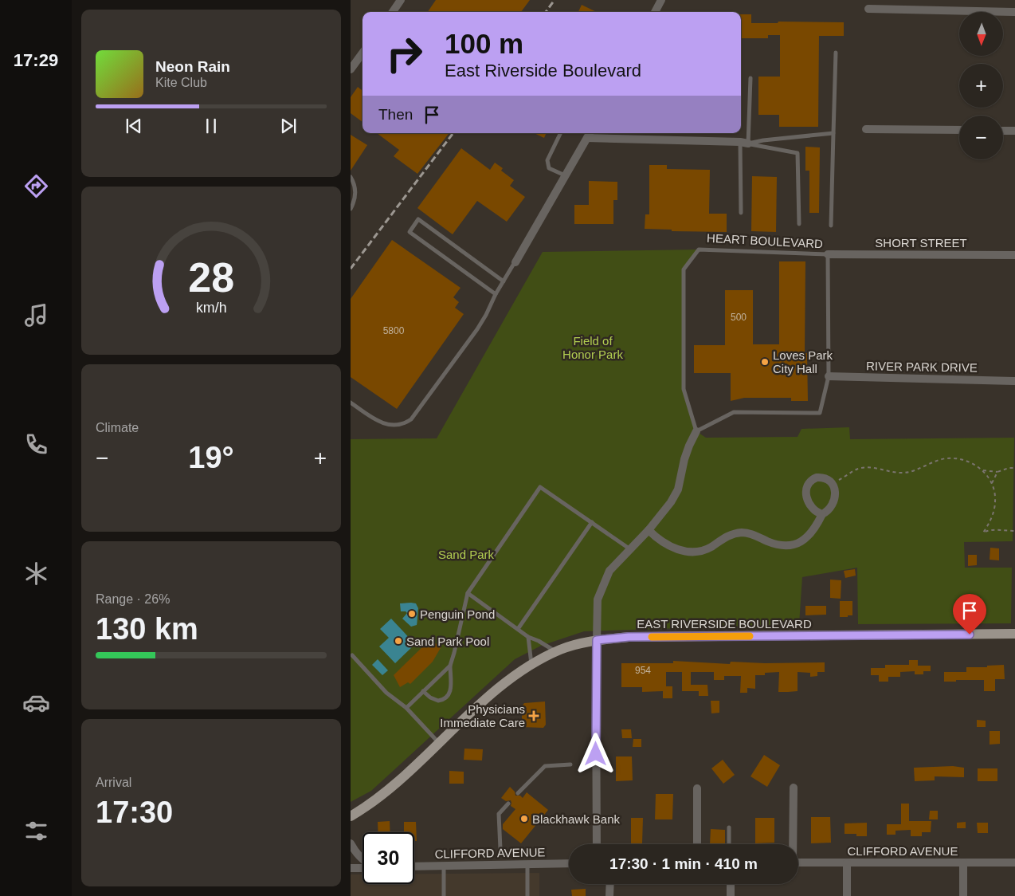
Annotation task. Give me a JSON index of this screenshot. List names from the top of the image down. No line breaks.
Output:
{"streets":{"main road":["EAST RIVERSIDE BOULEVARD"],"street":["SHORT STREET","RIVER PARK DRIVE","CLIFFORD AVENUE"],"lane":["HEART BOULEVARD"]},"crossings":[["HEART BOULEVARD","SHORT STREET"],["HEART BOULEVARD","RIVER PARK DRIVE"]],"parks":["Field of Honor Park","Sand Park"],"places":{"other":["Loves Park City Hall","Penguin Pond","Sand Park Pool","Blackhawk Bank"],"health":["Physicians Immediate Care"]},"house_numbers":["500","5800","954"],"north":"bottom","page":{"tabs":"17:29","map_buttons":["+","−"],"turn":["100 m","East Riverside Boulevard"],"song":["Neon Rain","Kite Club"],"then":"Then","tile":["Climate",["Range · 26%","130 km"],["Arrival","17:30"]],"heat":["−","19°","+"],"limit":"30","trip":"17:30 · 1 min · 410 m","gauge":["28","km/h"]}}
